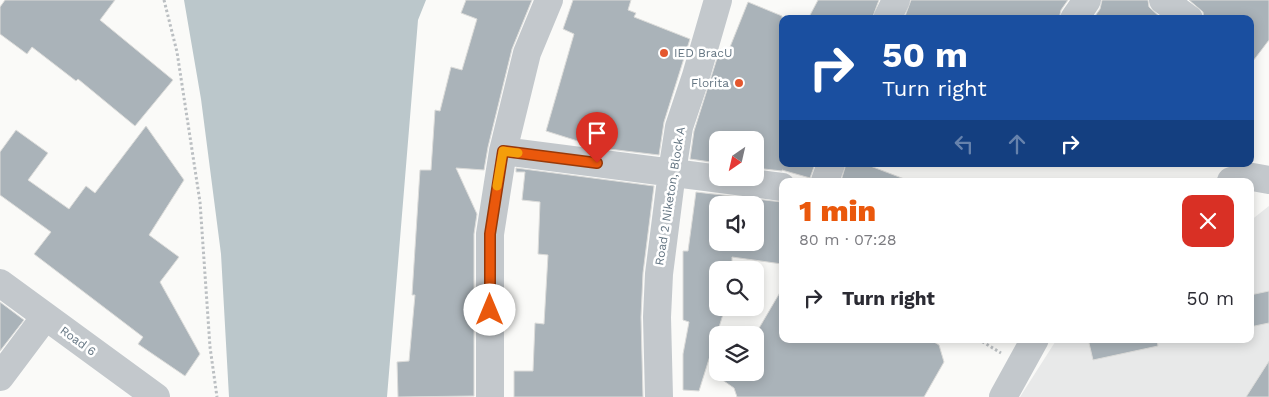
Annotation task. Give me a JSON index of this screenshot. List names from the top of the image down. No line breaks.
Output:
{"streets":{"street":["Road 2 Niketon, Block A","Road 6"]},"places":["IED BracU","Florita"],"north":"bottom left","page":{"turn":["50 m","Turn right"],"heading":["1 min","80 m · 07:28"],"list":[{"name":"Turn right","value":"50 m"}]}}
